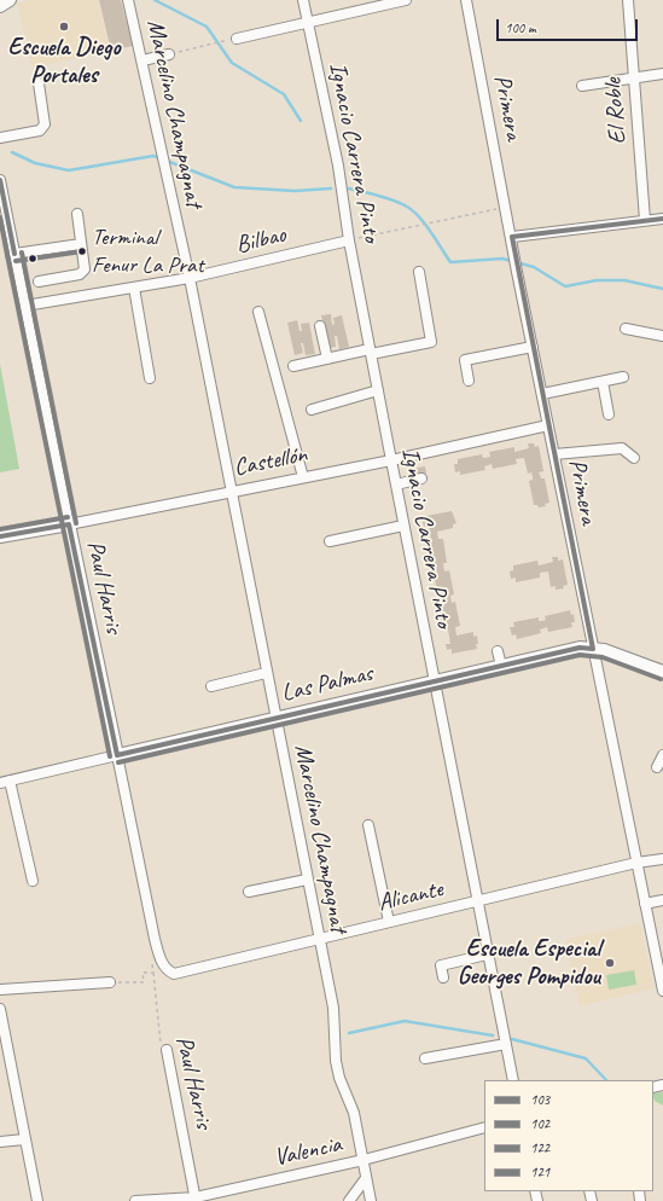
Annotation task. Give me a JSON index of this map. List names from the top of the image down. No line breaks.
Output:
{"streets":{"main road":["Castellón","Paul Harris","Las Palmas"],"street":["Primera","El Roble","Marcelino Champagnat","Ignacio Carrera Pinto","Bilbao","Alicante","Valencia"]},"crossings":[["Primera","Castellón"],["Primera","Las Palmas"],["Primera","Alicante"],["Marcelino Champagnat","Bilbao"],["Marcelino Champagnat","Castellón"],["Marcelino Champagnat","Las Palmas"],["Marcelino Champagnat","Alicante"],["Marcelino Champagnat","Valencia"],["Ignacio Carrera Pinto","Bilbao"],["Ignacio Carrera Pinto","Castellón"],["Ignacio Carrera Pinto","Las Palmas"],["Ignacio Carrera Pinto","Alicante"],["Bilbao","Paul Harris"],["Castellón","Paul Harris"],["Paul Harris","Las Palmas"],["Paul Harris","Alicante"],["Paul Harris","Valencia"]],"places":["Escuela Diego Portales","Terminal Fenur La Prat","Escuela Especial Georges Pompidou"],"lines":["transit line 103","transit line 121","transit line 122","transit line 102"],"legend":["103","102","122","121"],"scale_bar":"100 m"}
